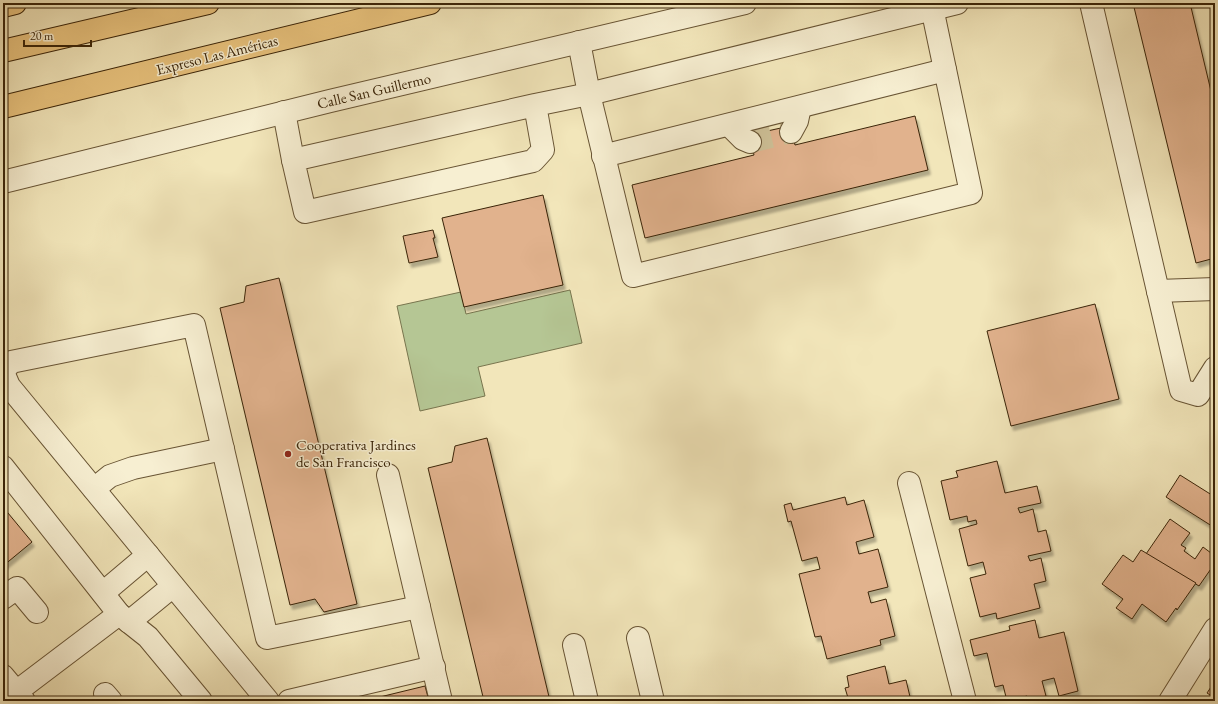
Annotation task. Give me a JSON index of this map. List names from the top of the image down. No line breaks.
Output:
{"streets":{"highway":["Expreso Las Américas"],"street":["Calle San Guillermo"]},"places":["Cooperativa Jardines de San Francisco"],"scale_bar":"20 m"}
